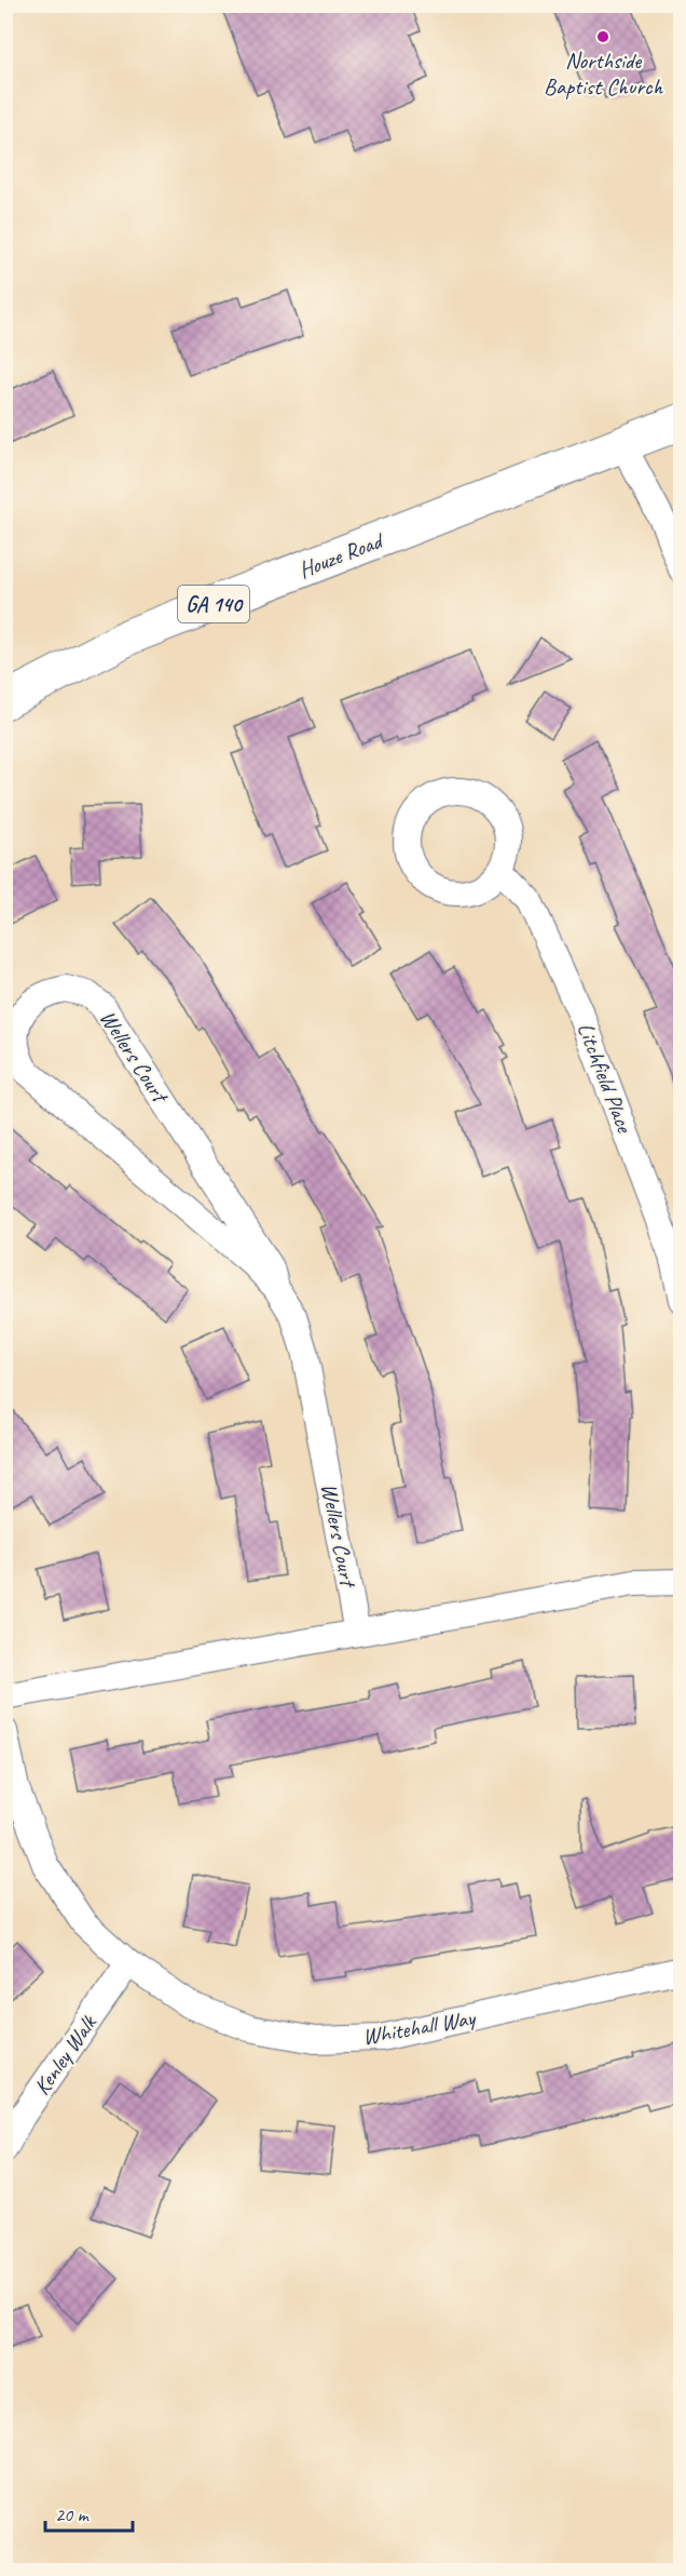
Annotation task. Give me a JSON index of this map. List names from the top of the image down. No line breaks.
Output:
{"streets":{"main road":["Houze Road","GA 140"],"street":["Wellers Court","Litchfield Place","Whitehall Way","Kenley Walk"]},"crossings":[["Whitehall Way","Kenley Walk"]],"places":["Northside Baptist Church"],"scale_bar":"20 m"}
